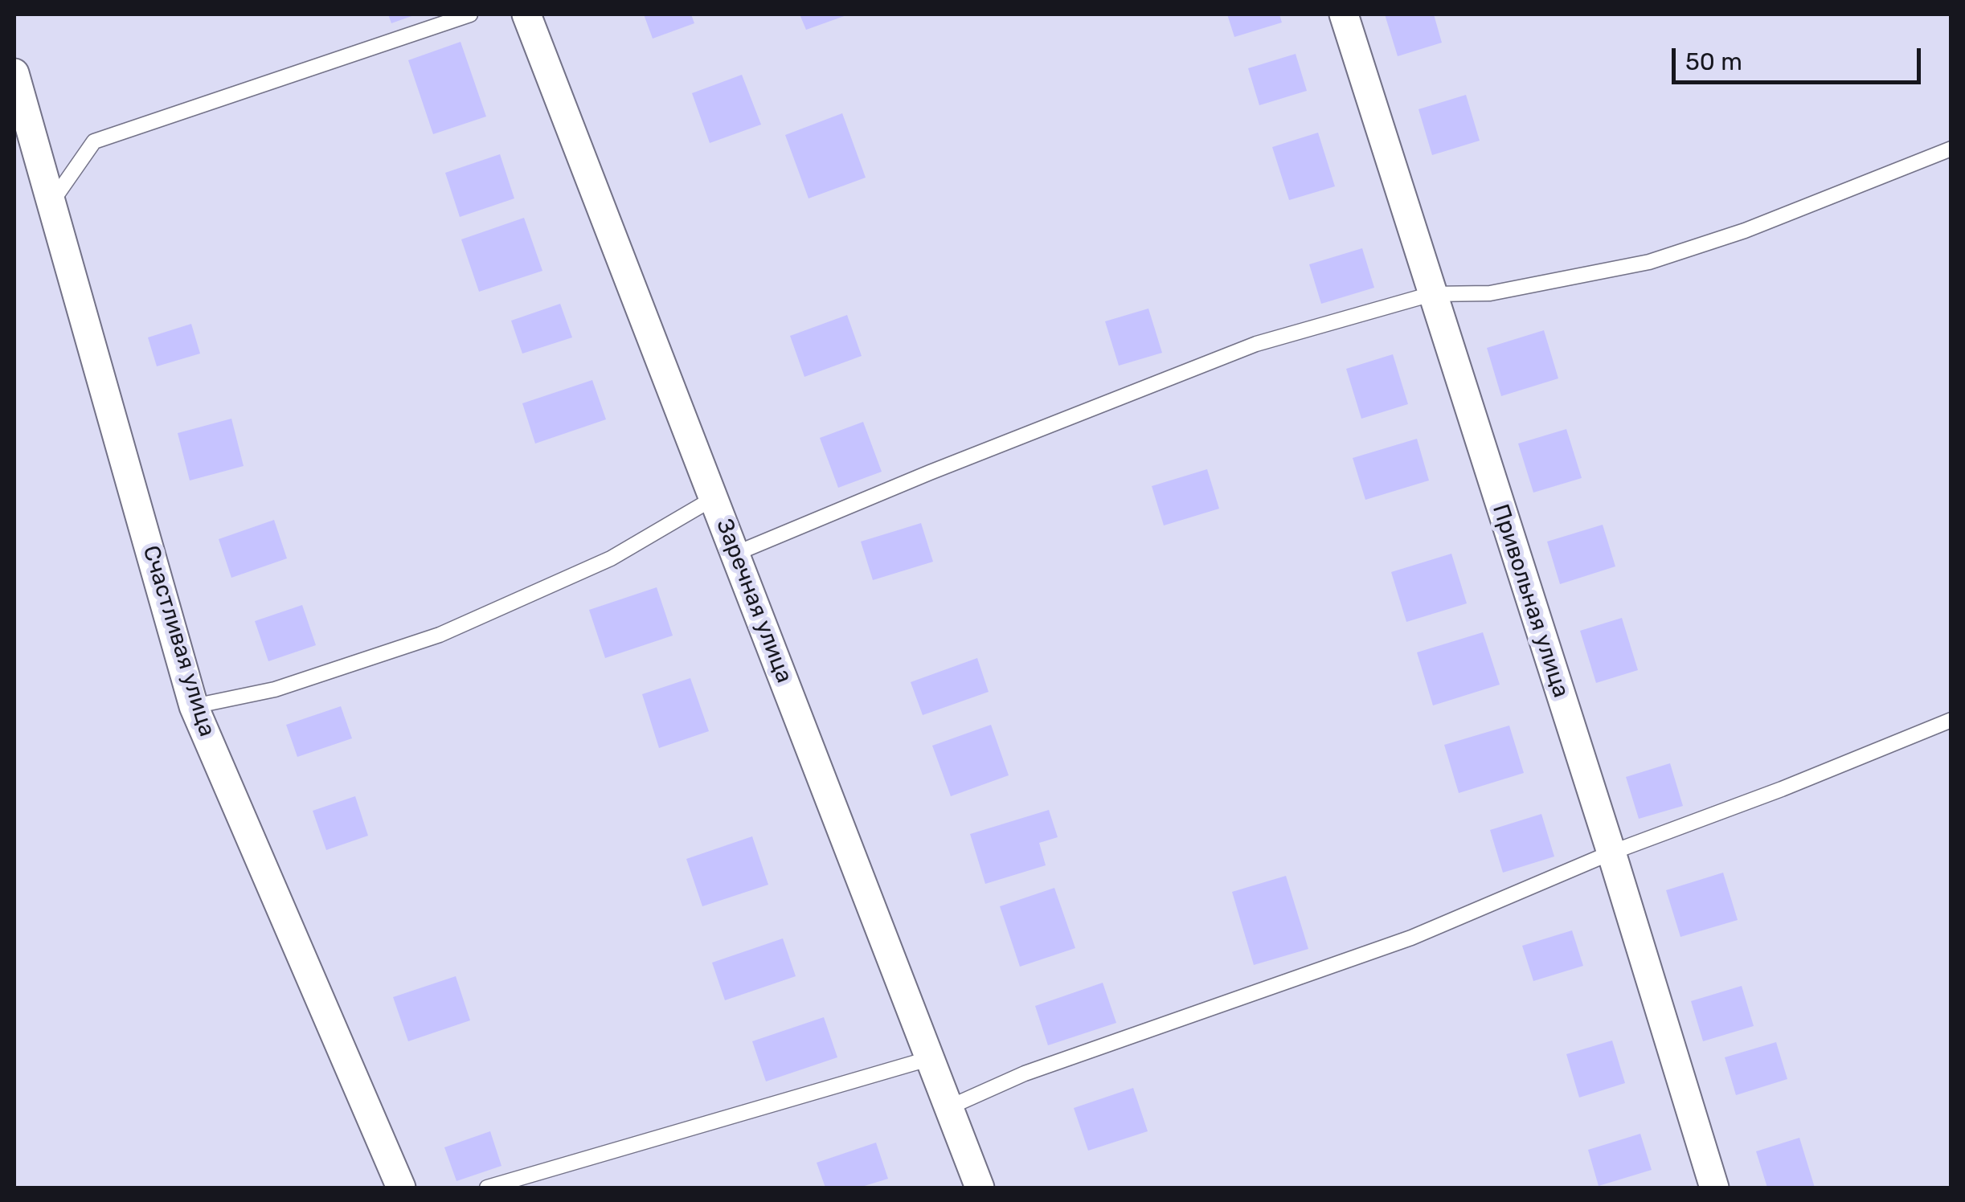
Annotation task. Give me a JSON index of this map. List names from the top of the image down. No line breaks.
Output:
{"streets":{"street":["Заречная улица","Привольная улица","Счастливая улица"]},"scale_bar":"50 m"}
